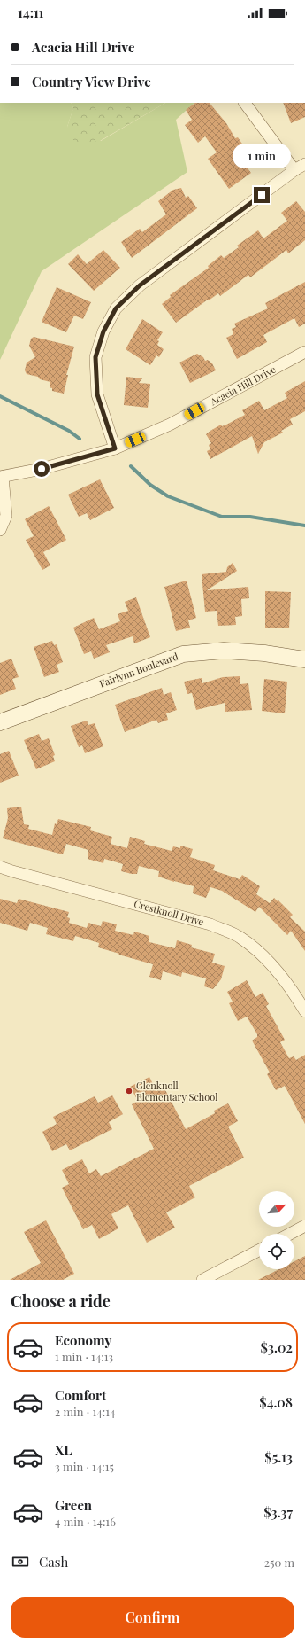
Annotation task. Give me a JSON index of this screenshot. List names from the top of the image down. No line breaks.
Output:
{"streets":{"street":["Acacia Hill Drive","Fairlynn Boulevard","Crestknoll Drive"]},"places":["Glenknoll Elementary School"],"north":"top right","page":{"status":"14:11","banner":["Acacia Hill Drive","Country View Drive"],"bubble":"1 min","heading":"Choose a ride","list":[{"name":"Economy","note":"1 min · 14:13","value":"$3.02"},{"name":"Comfort","note":"2 min · 14:14","value":"$4.08"},{"name":"XL","note":"3 min · 14:15","value":"$5.13"},{"name":"Green","note":"4 min · 14:16","value":"$3.37"}],"pay":["Cash","250 m"],"buttons":"Confirm"}}
